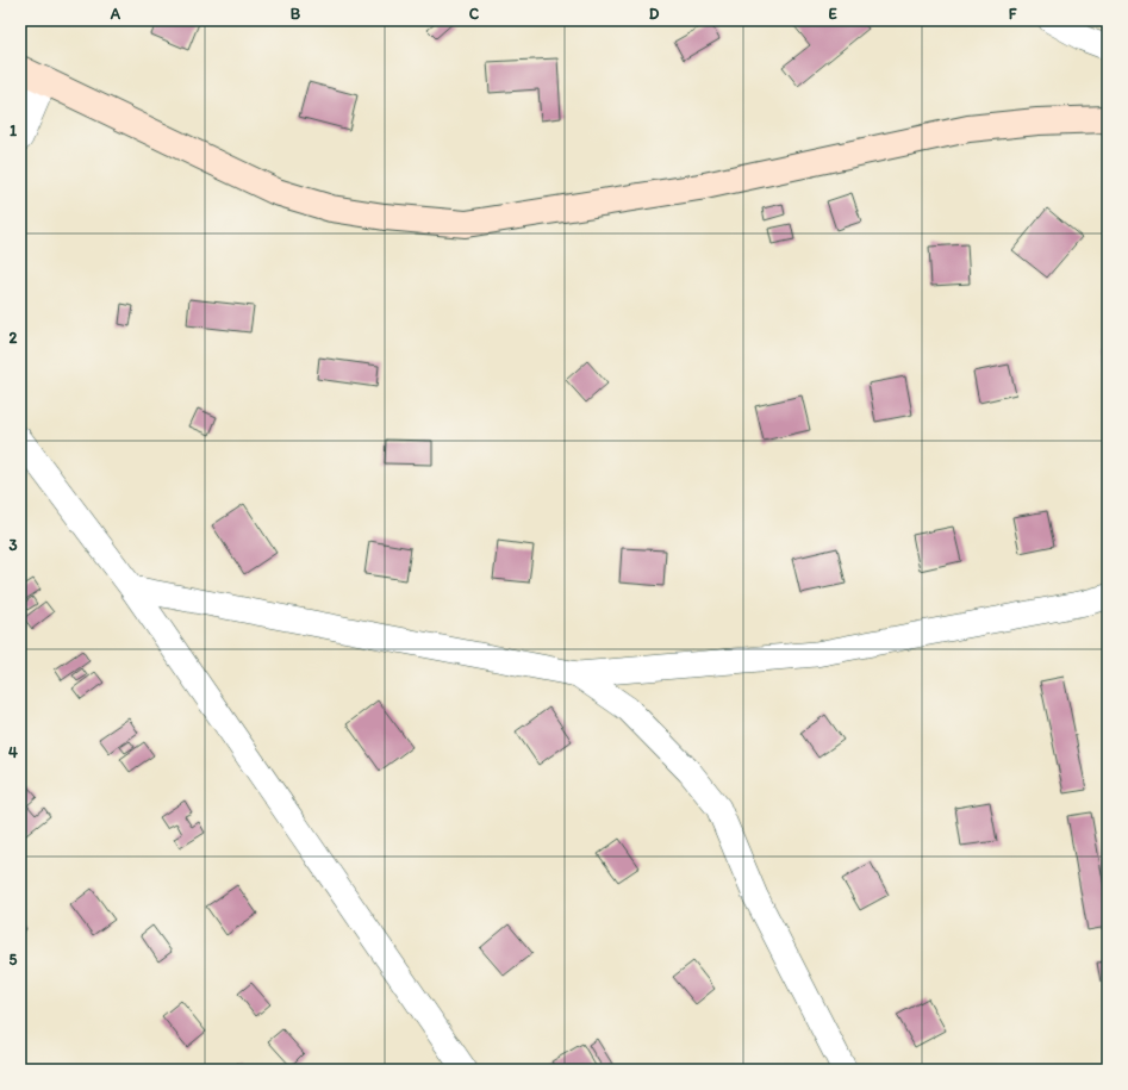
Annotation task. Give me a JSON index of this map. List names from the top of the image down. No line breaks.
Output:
{"grid":{"columns":["A","B","C","D","E","F"],"rows":["1","2","3","4","5"]}}
